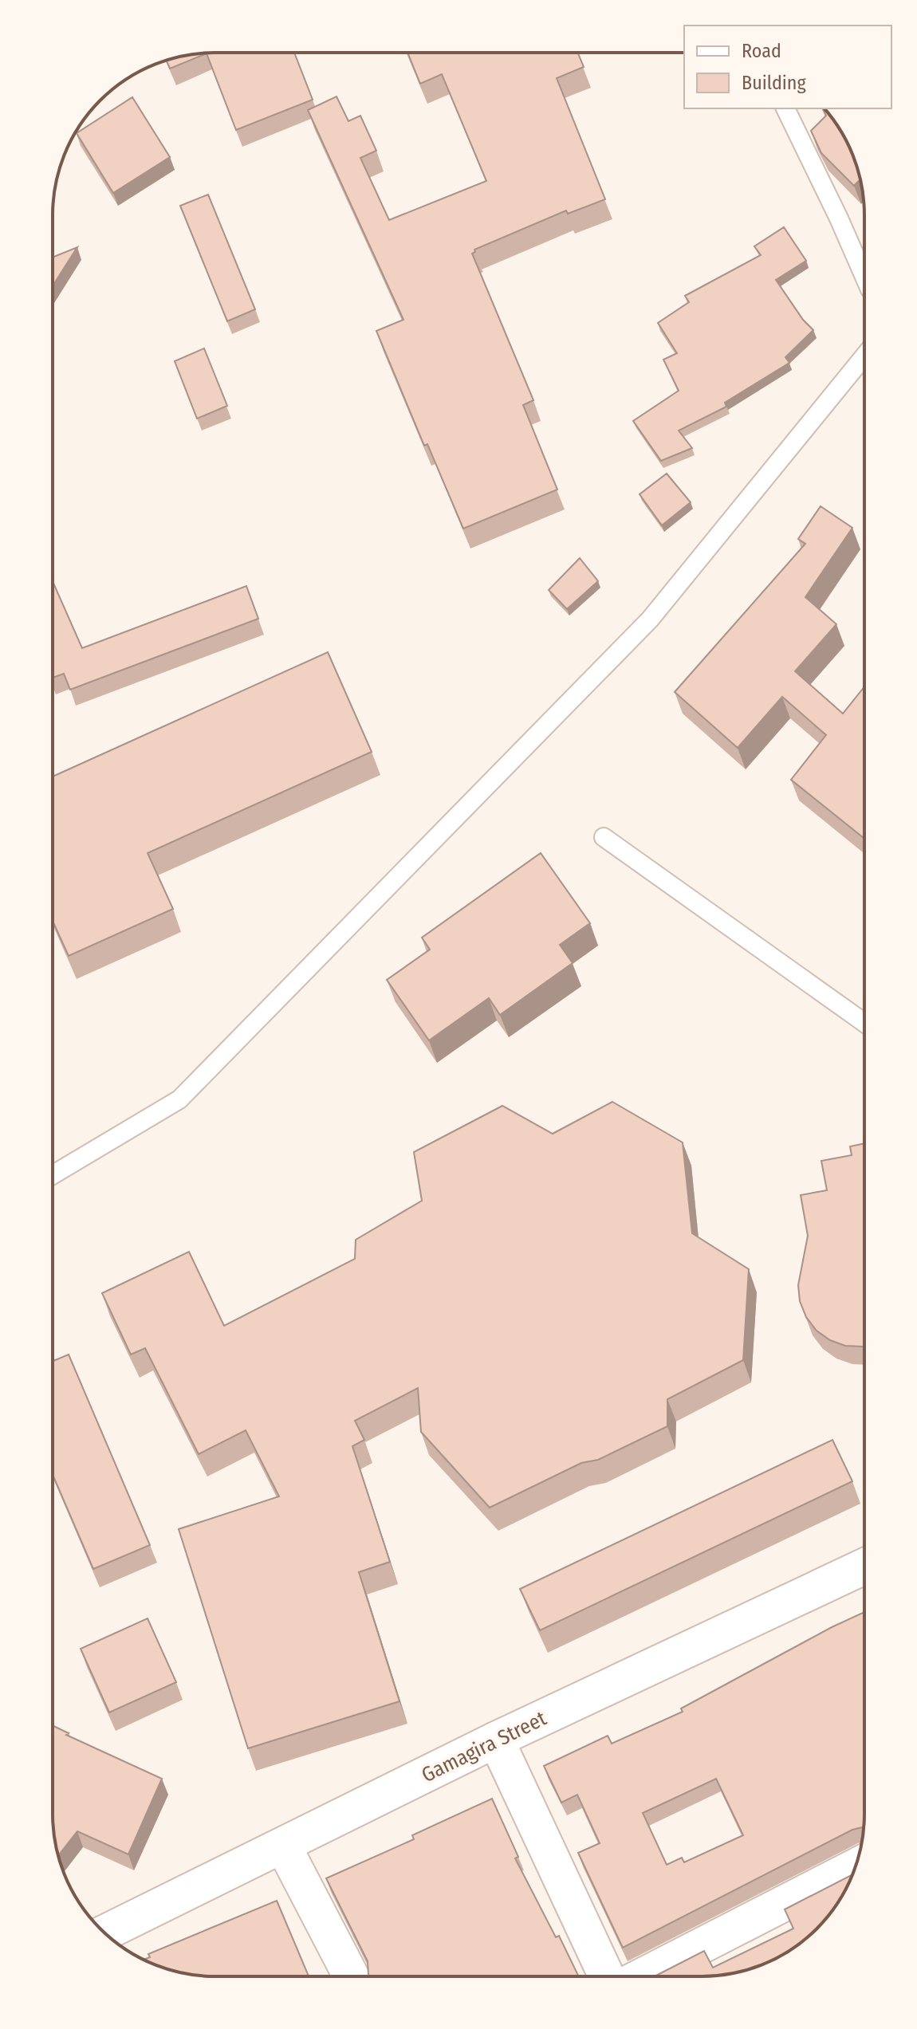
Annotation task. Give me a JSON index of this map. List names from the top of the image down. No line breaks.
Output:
{"streets":{"street":["Gamagira Street"]},"legend":["Road","Building"]}
